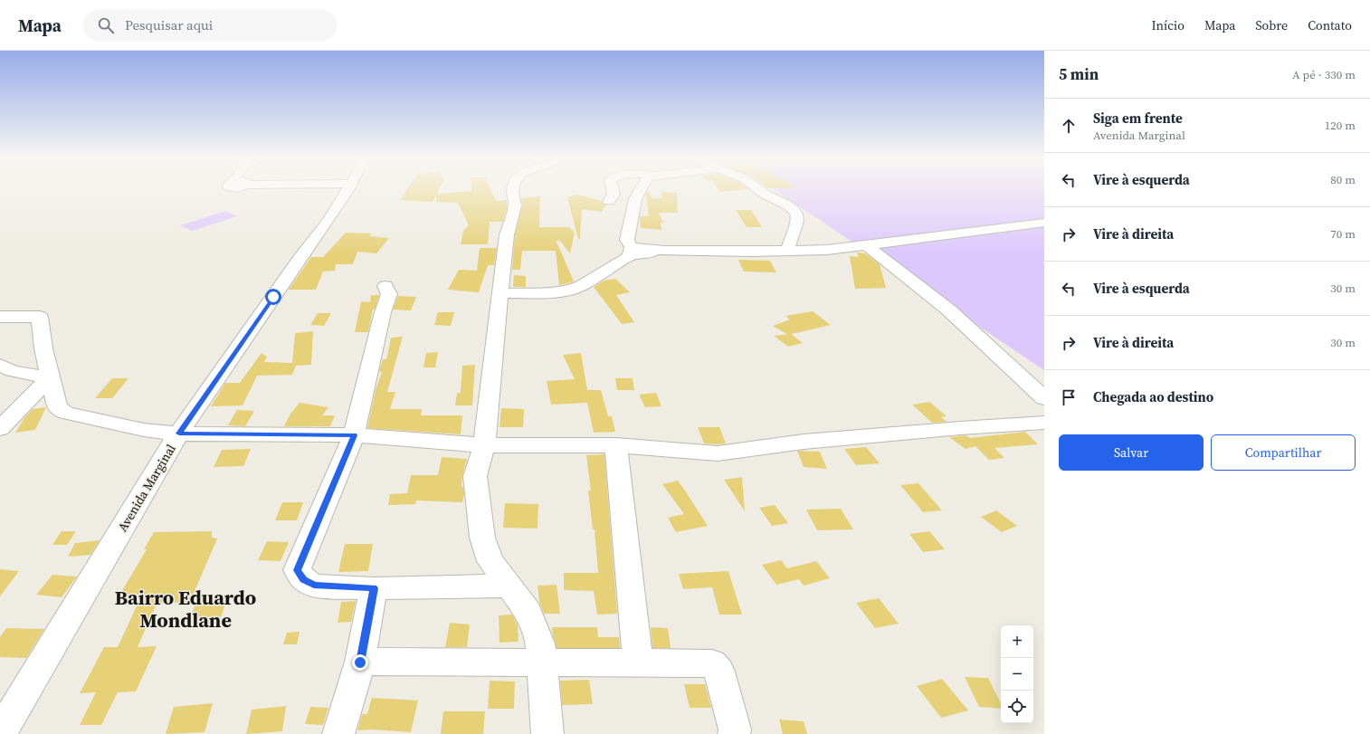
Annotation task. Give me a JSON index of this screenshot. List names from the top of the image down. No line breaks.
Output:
{"streets":{"street":["Avenida Marginal"]},"districts":["Bairro Eduardo Mondlane"],"page":{"header":"Mapa","search":"Pesquisar aqui","nav":["Início","Mapa","Sobre","Contato"],"heading":["5 min","A pé · 330 m"],"list":[["Siga em frente","Avenida Marginal","120 m"],["Vire à esquerda","80 m"],["Vire à direita","70 m"],["Vire à esquerda","30 m"],["Vire à direita","30 m"],"Chegada ao destino"],"buttons":["Salvar","Compartilhar"],"map_buttons":["+","−"]}}
